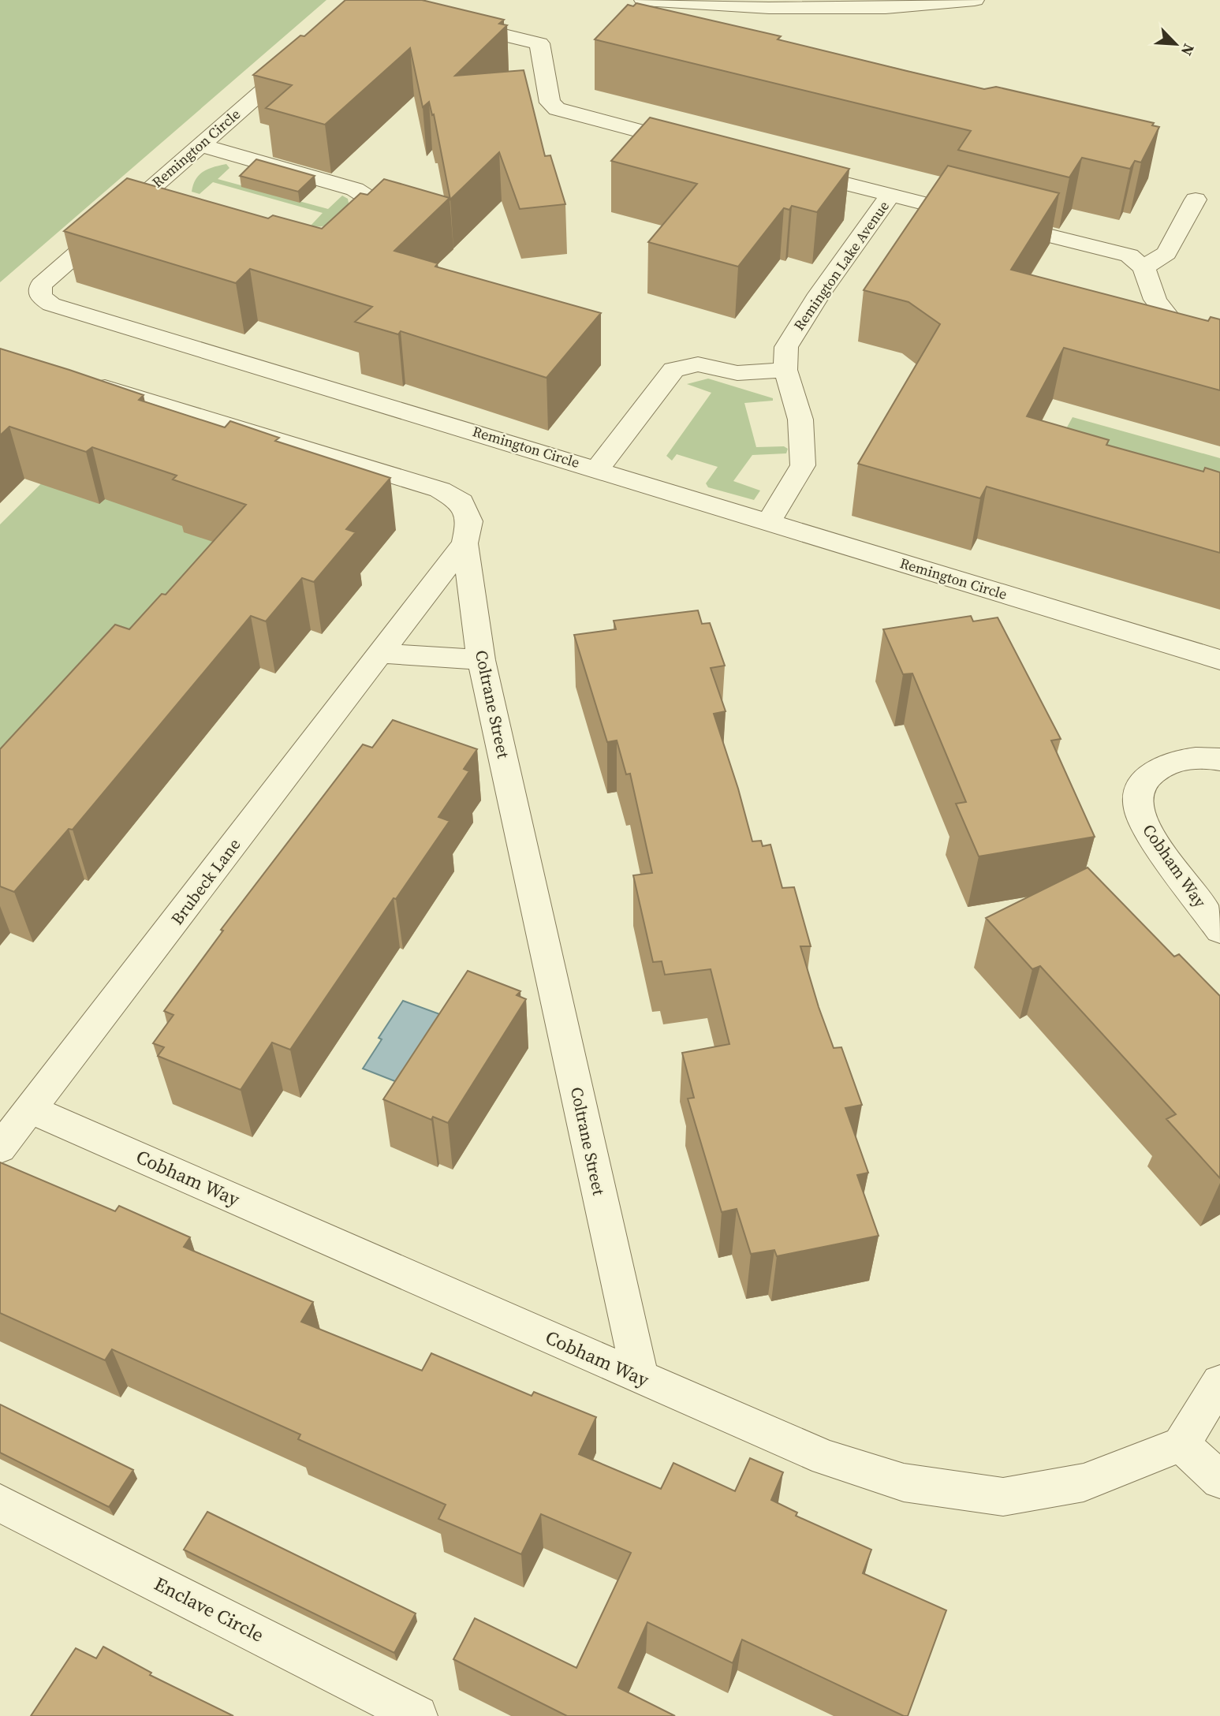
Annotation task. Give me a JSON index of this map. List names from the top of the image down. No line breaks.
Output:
{"streets":{"street":["Remington Circle","Remington Lake Avenue","Coltrane Street","Cobham Way","Brubeck Lane","Enclave Circle"]},"crossings":[["Remington Circle","Remington Lake Avenue"],["Coltrane Street","Cobham Way"],["Coltrane Street","Brubeck Lane"],["Cobham Way","Brubeck Lane"]],"north":"bottom right"}
